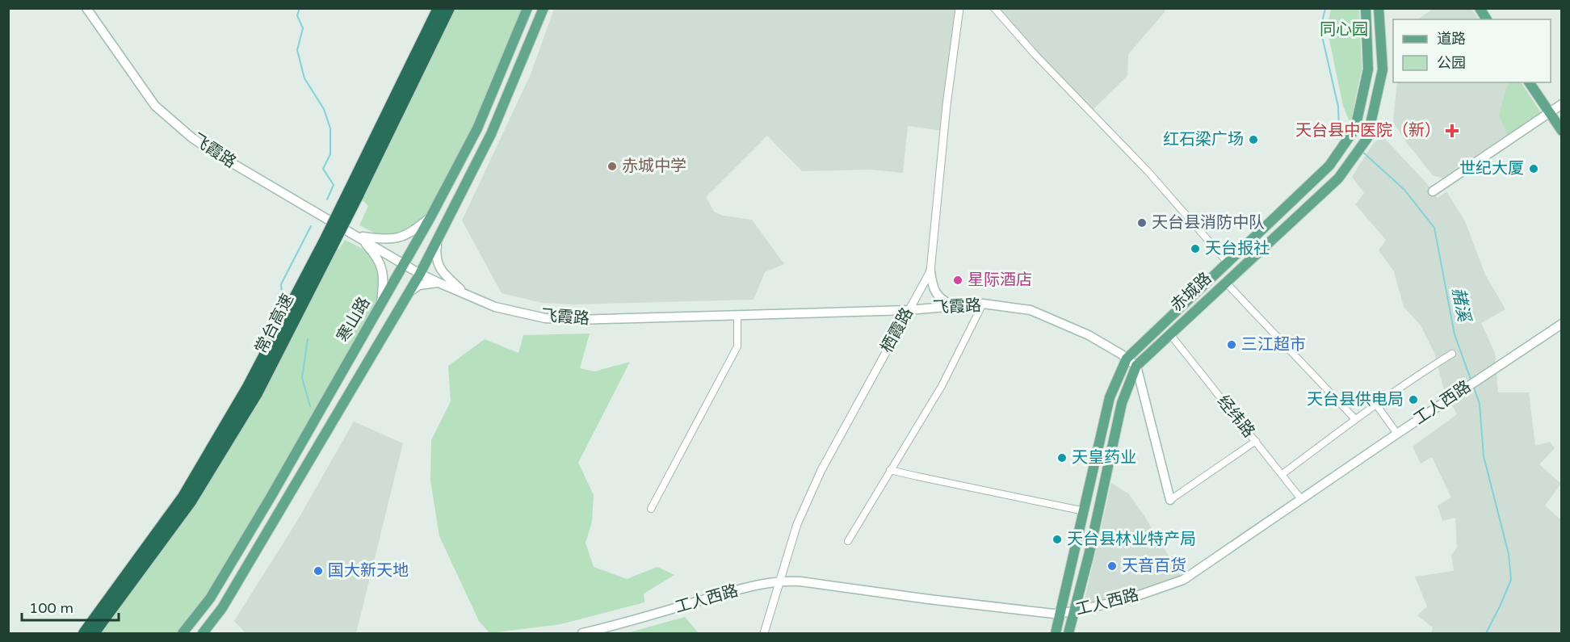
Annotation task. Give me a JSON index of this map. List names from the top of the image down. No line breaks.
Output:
{"streets":{"highway":["常台高速"],"main road":["飞霞路","赤城路","寒山路","工人西路"],"street":["栖霞路","经纬路"]},"crossings":[["飞霞路","赤城路"],["飞霞路","寒山路"],["飞霞路","栖霞路"],["赤城路","工人西路"],["赤城路","经纬路"],["栖霞路","工人西路"],["工人西路","经纬路"]],"water":["赭溪"],"parks":["同心园"],"places":{"health":["天台县中医院（新）"],"other":["红石梁广场","赤城中学","世纪大厦","天台县消防中队","天台报社","星际酒店","三江超市","天台县供电局","天皇药业","天台县林业特产局","天音百货","国大新天地"]},"legend":["道路","公园"],"scale_bar":"100 m"}
